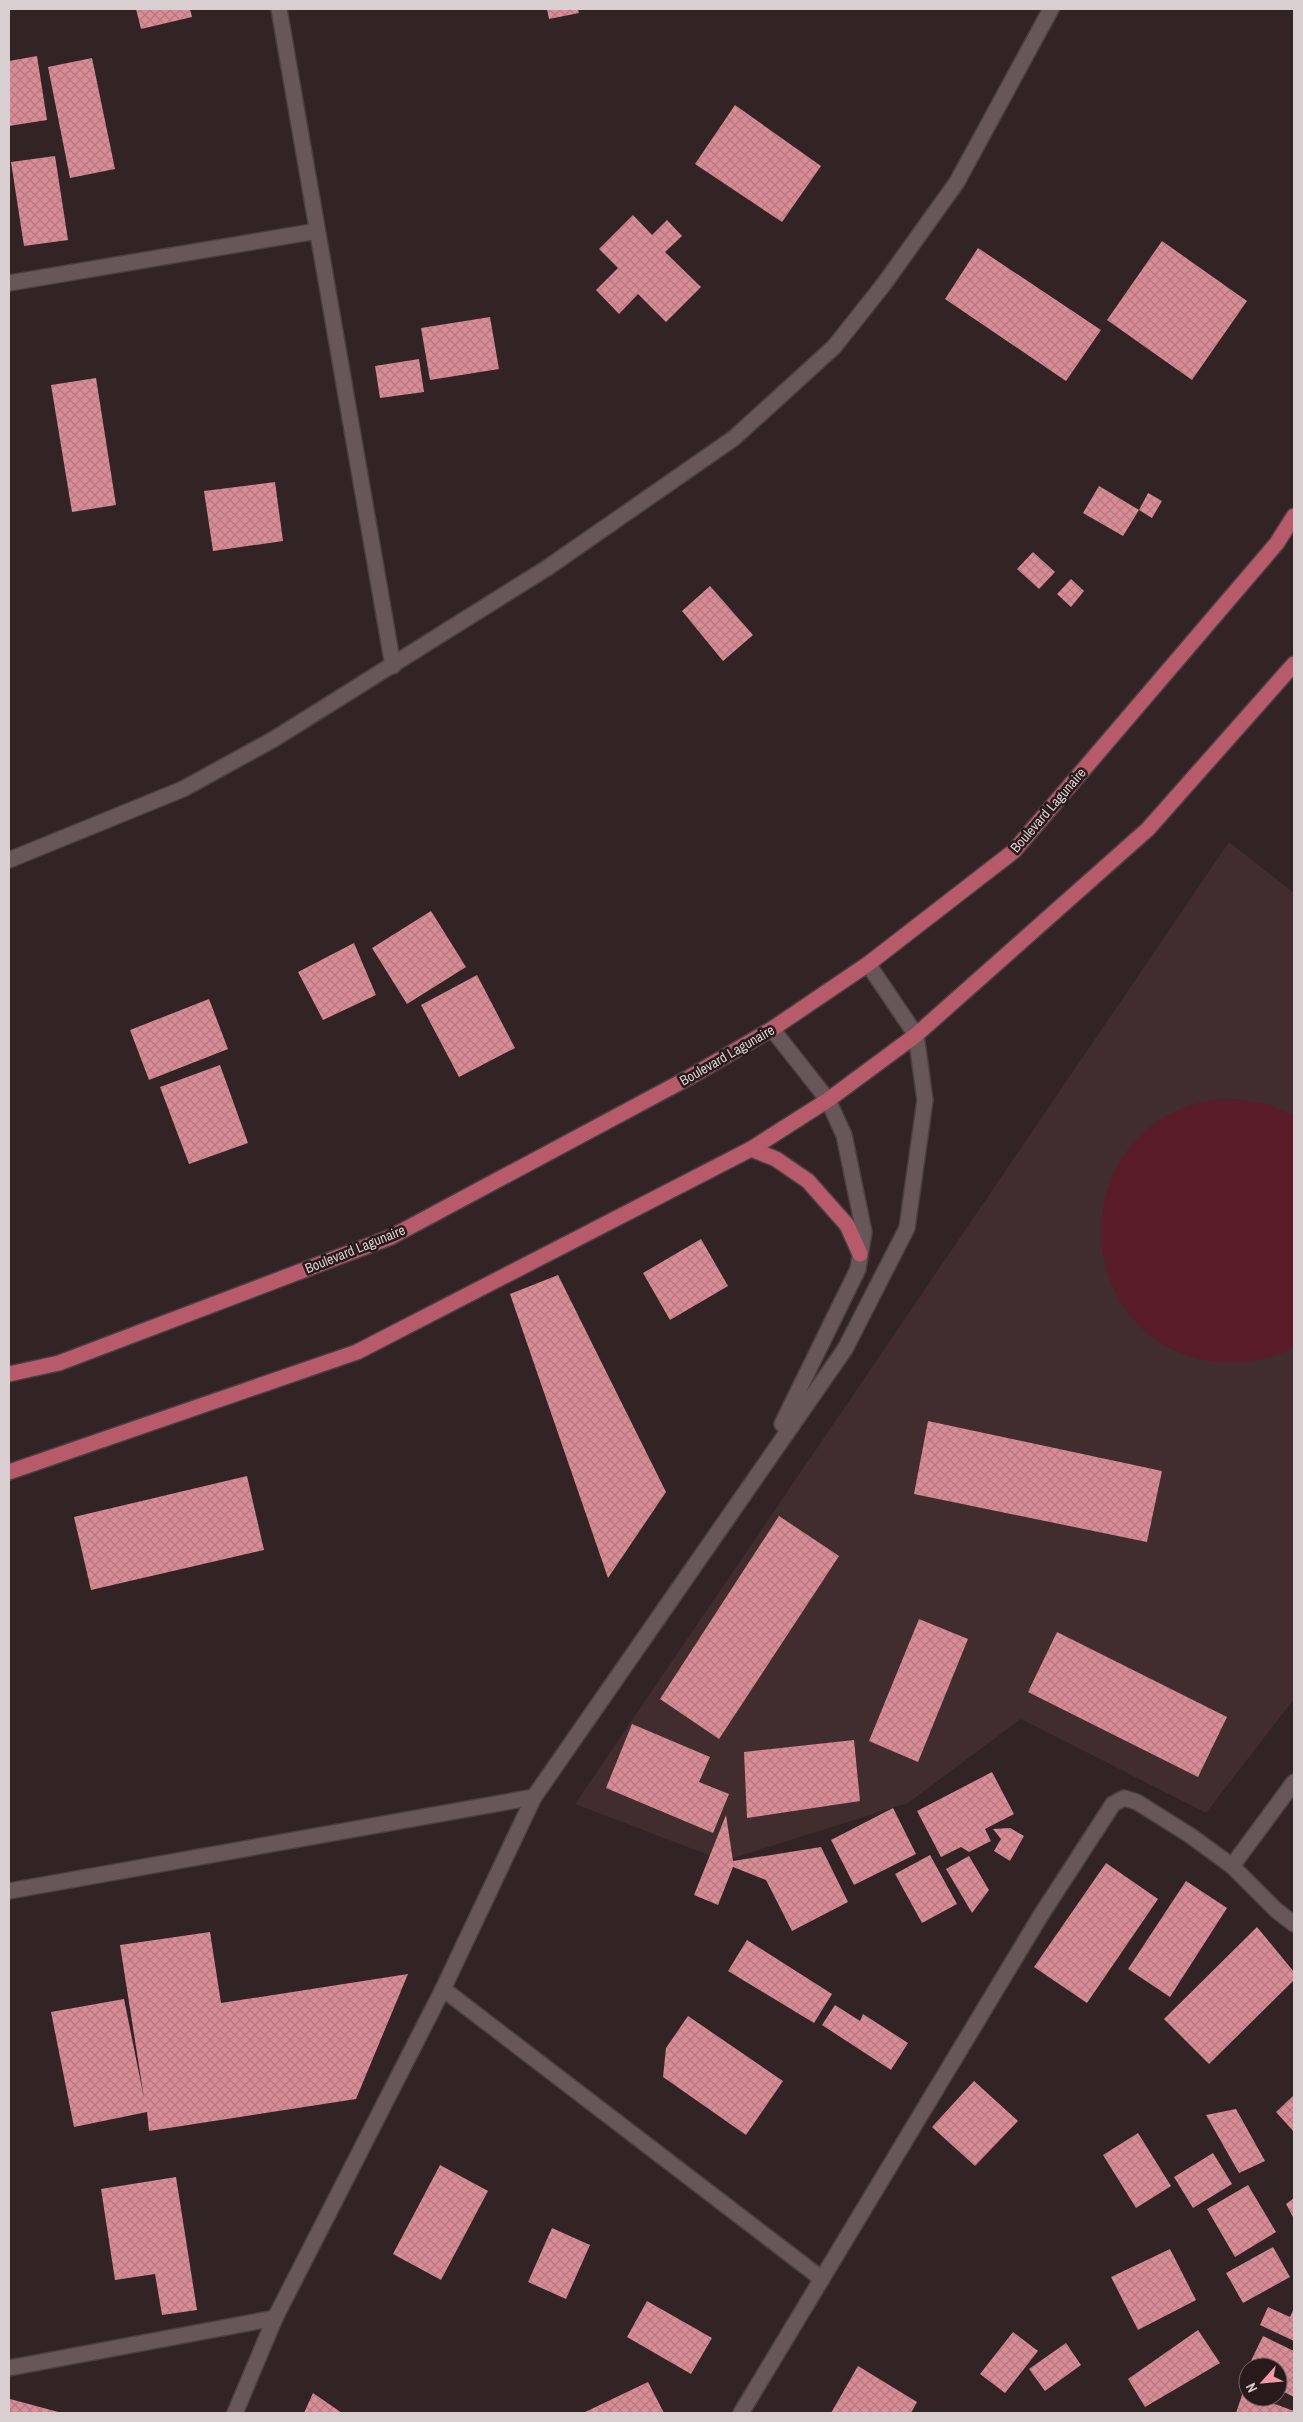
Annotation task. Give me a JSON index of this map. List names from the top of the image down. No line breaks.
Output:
{"streets":{"main road":["Boulevard Lagunaire"]},"north":"bottom left"}
